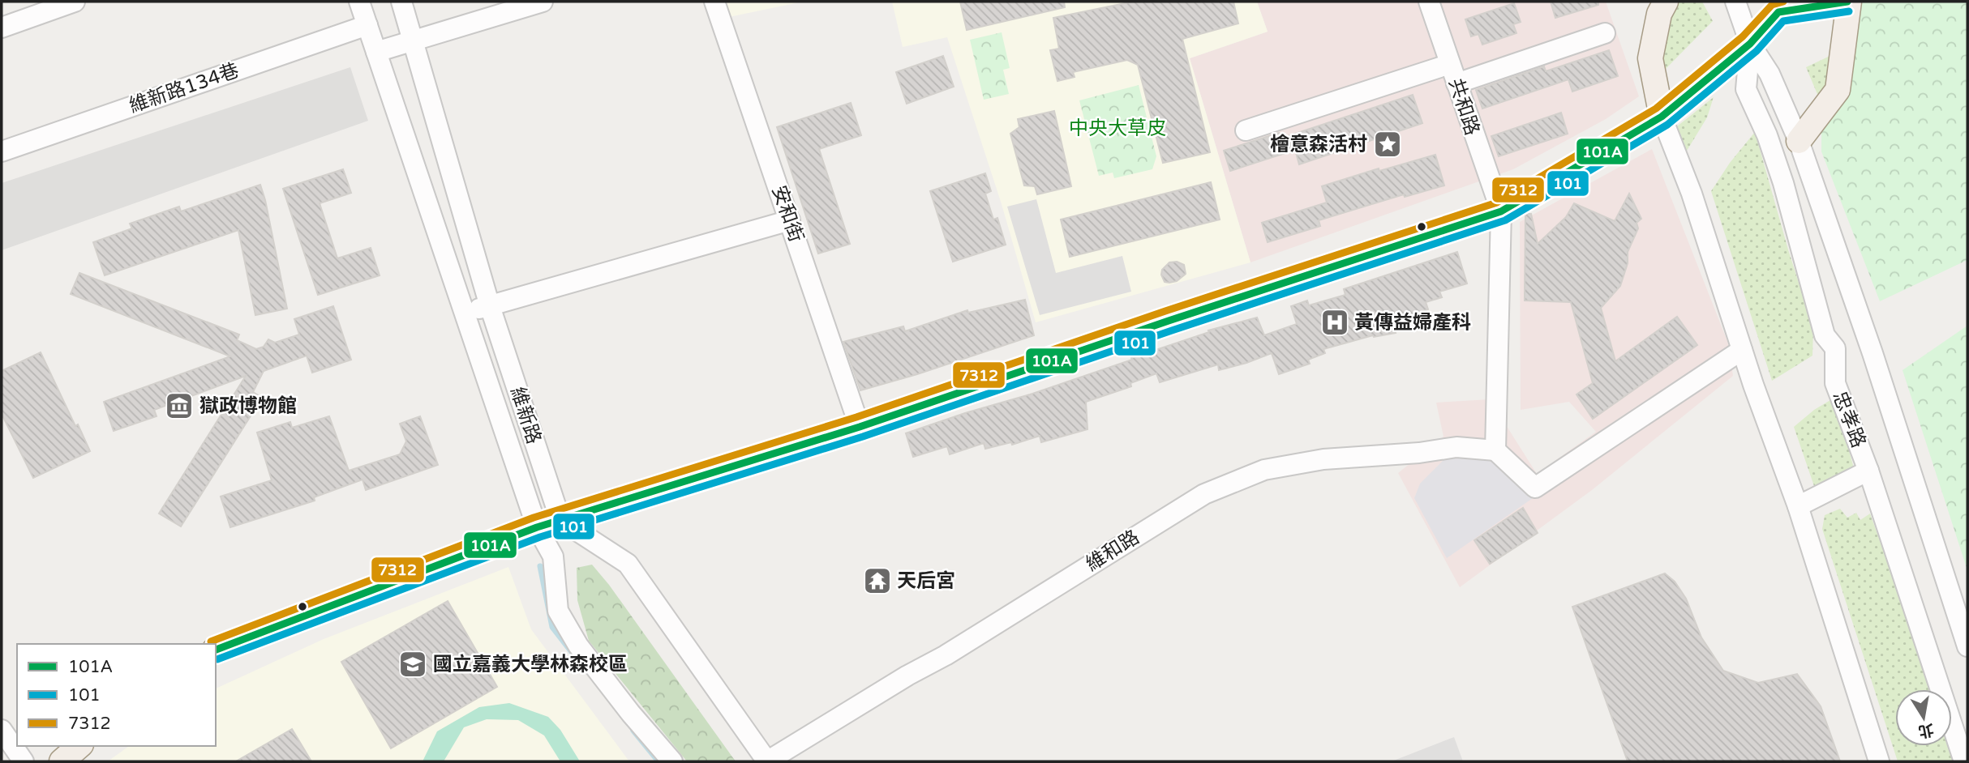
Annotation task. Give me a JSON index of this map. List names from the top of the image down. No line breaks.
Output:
{"streets":{"street":["維新路134巷","共和路","安和街","維新路","忠孝路","維和路"]},"crossings":[["維新路134巷","維新路"]],"parks":["中央大草皮"],"places":{"place":["檜意森活村"],"hospital":["黃傳益婦產科"],"museum":["獄政博物館"],"temple":["天后宮"],"school or university":["國立嘉義大學林森校區"]},"lines":["transit line 101A","transit line 7312","transit line 101"],"legend":["101A","101","7312"],"north":"bottom"}
